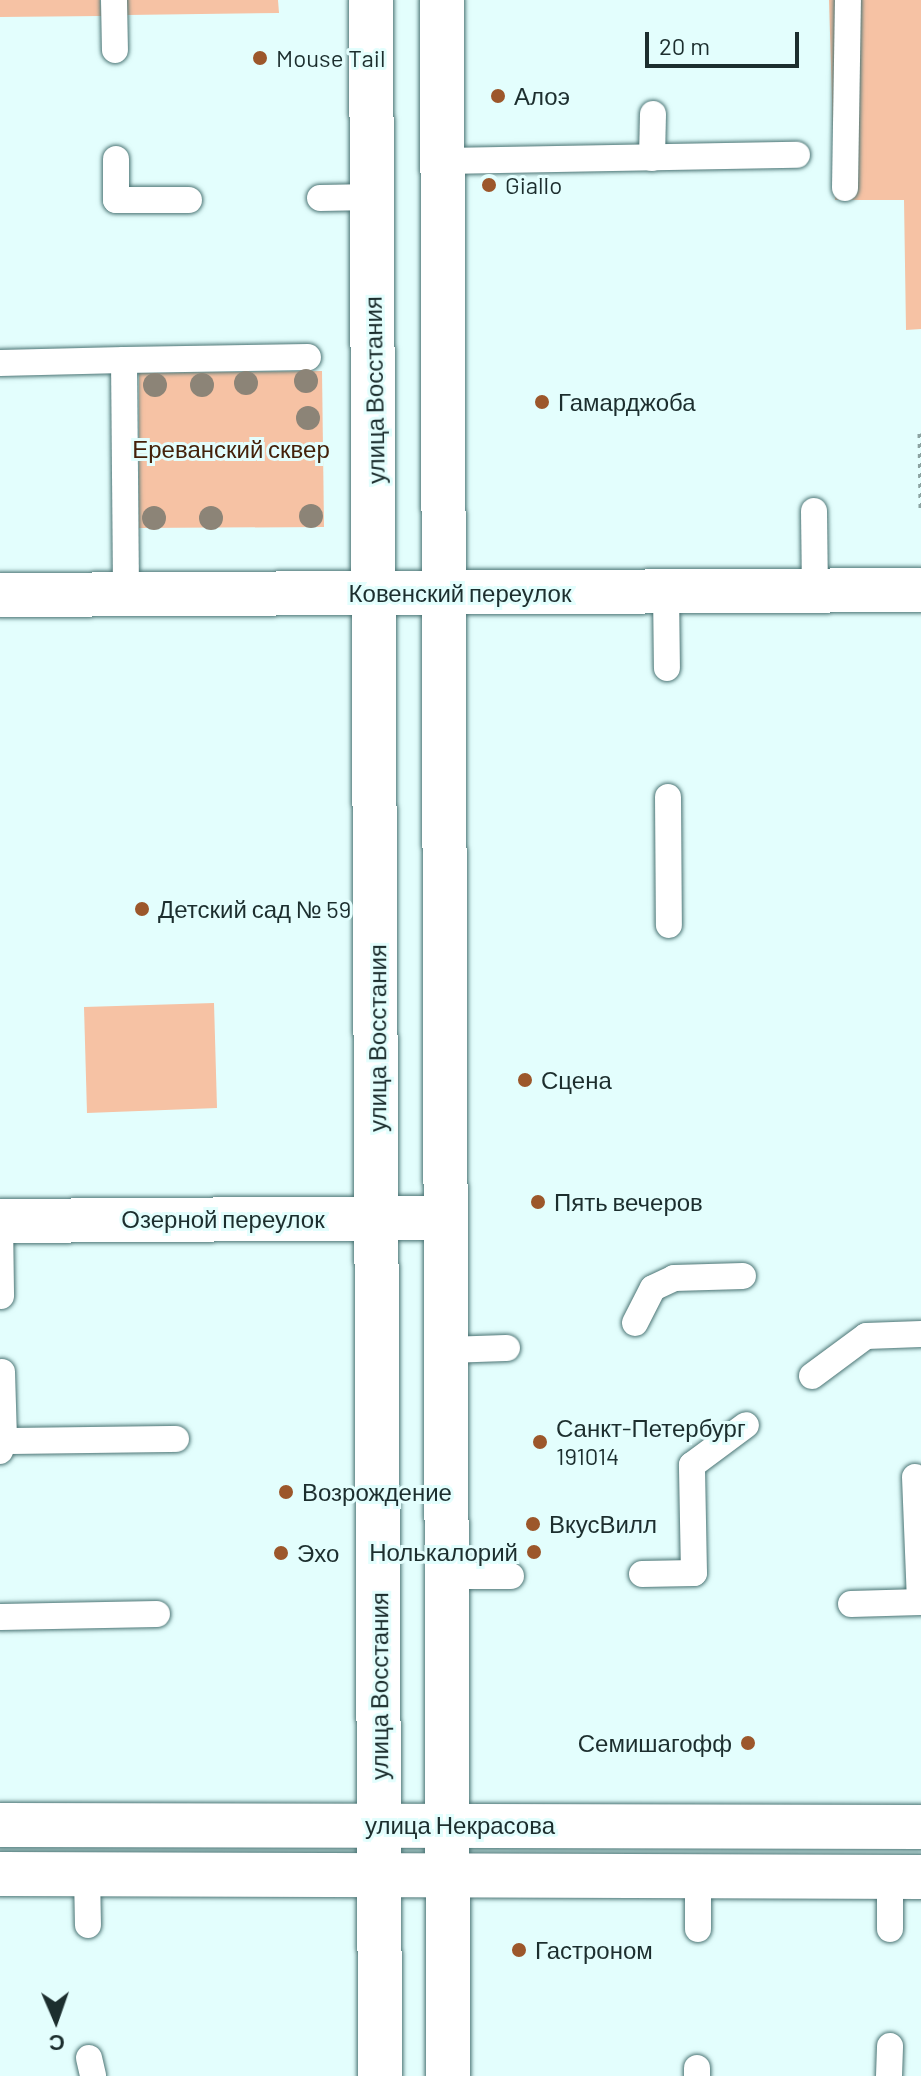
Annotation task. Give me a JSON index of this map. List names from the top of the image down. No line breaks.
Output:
{"streets":{"street":["улица Восстания","Ковенский переулок","Озерной переулок","улица Некрасова"]},"crossings":[["улица Восстания","Ковенский переулок"],["улица Восстания","Озерной переулок"],["улица Восстания","улица Некрасова"]],"parks":["Ереванский сквер"],"places":["Mouse Tail","Алоэ","Giallo","Гамарджоба","Детский сад № 59","Сцена","Пять вечеров","Санкт-Петербург 191014","Возрождение","ВкусВилл","Нолькалорий","Эхо","Семишагофф","Гастроном"],"scale_bar":"20 m","north":"bottom"}
